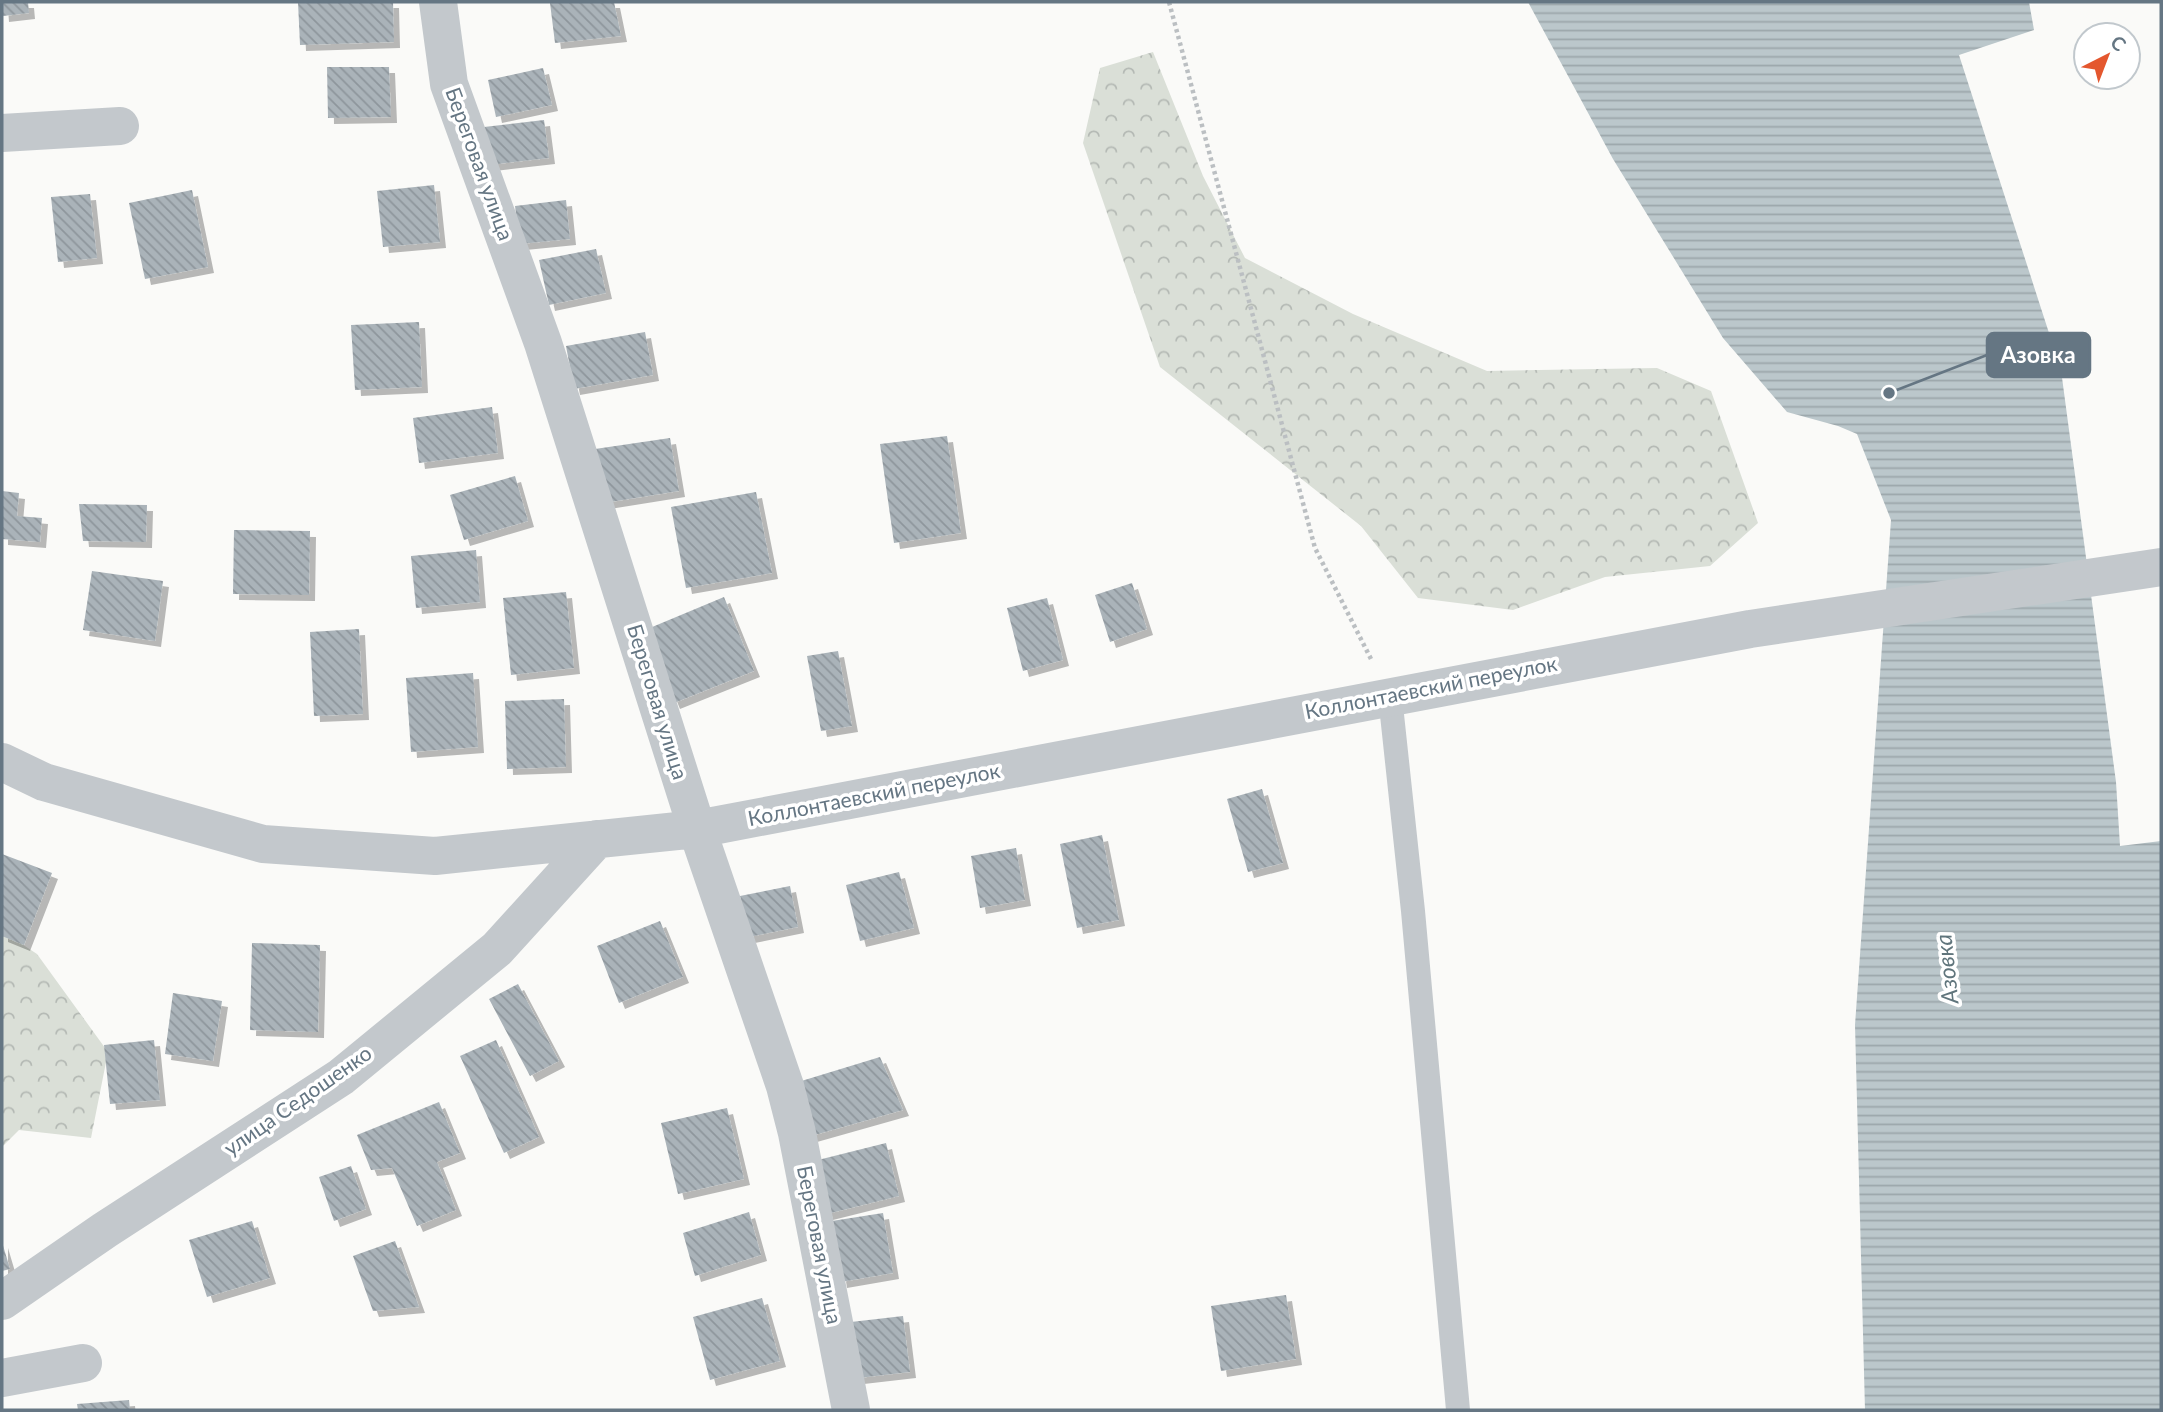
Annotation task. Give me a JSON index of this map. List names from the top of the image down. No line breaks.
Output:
{"streets":{"street":["Береговая улица","Коллонтаевский переулок","улица Седошенко"]},"crossings":[["Береговая улица","Коллонтаевский переулок"],["Коллонтаевский переулок","улица Седошенко"]],"water":["Азовка"],"places":["Азовка"],"north":"top right"}
